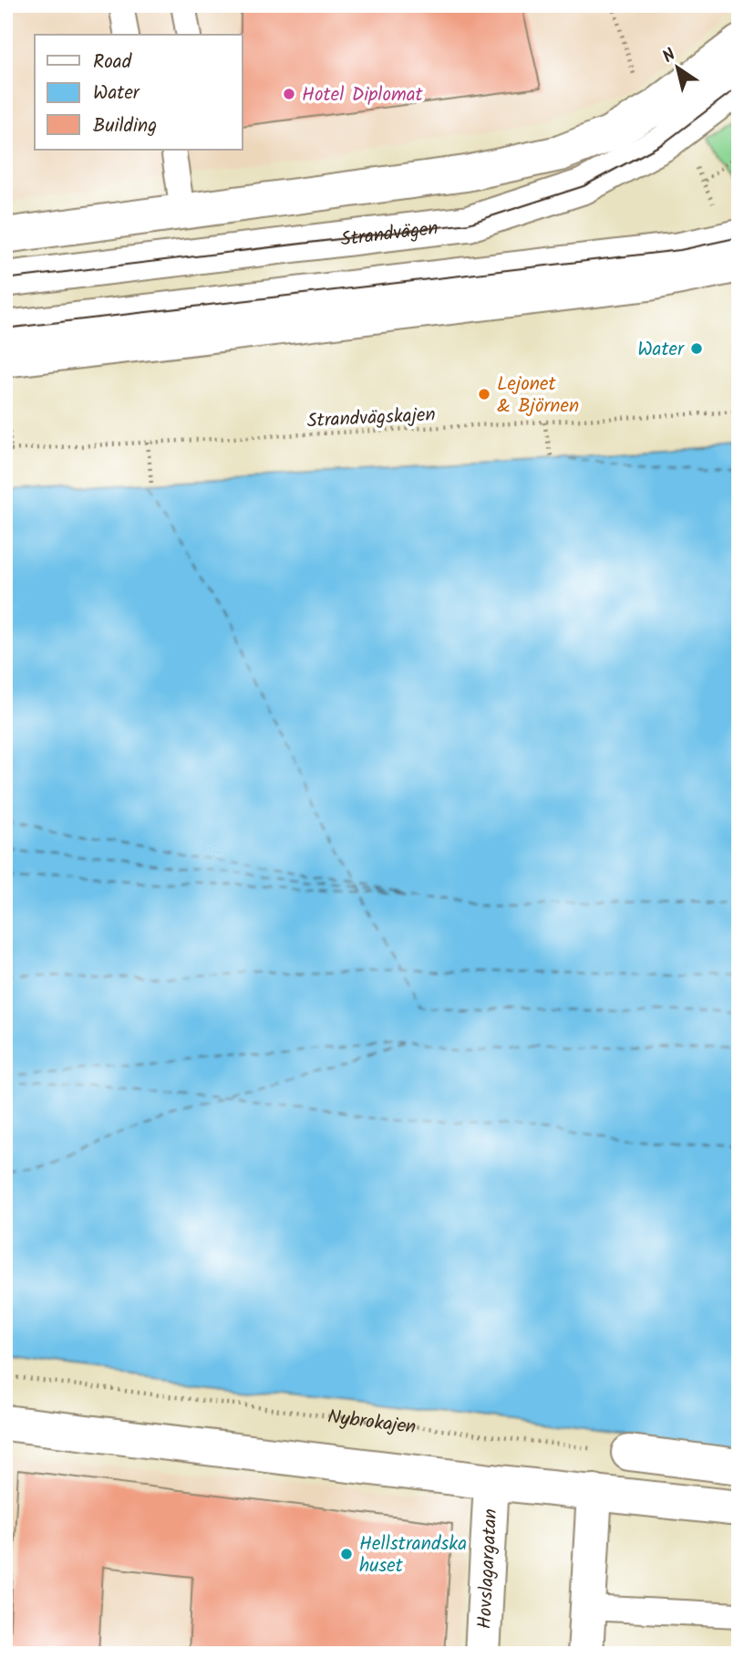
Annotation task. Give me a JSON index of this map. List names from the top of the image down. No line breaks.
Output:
{"streets":{"street":["Strandvägen","Hovslagargatan"],"path":["Strandvägskajen","Nybrokajen"]},"places":["Hotel Diplomat","Water","Lejonet & Björnen","Hellstrandska huset"],"legend":["Road","Water","Building"],"north":"top left"}
